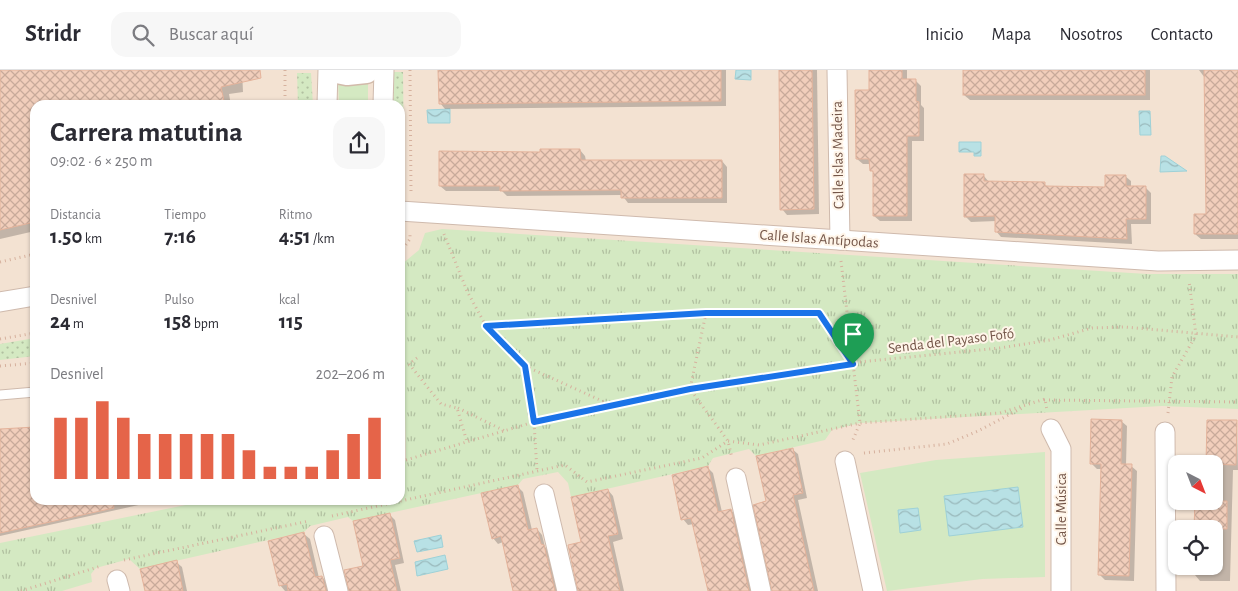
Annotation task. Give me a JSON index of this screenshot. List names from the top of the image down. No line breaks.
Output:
{"streets":{"street":["Calle Islas Madeira","Calle Islas Antípodas","Calle Música"],"path":["Senda del Payaso Fofó"]},"crossings":[["Calle Islas Madeira","Calle Islas Antípodas"]],"north":"bottom right","page":{"header":"Stridr","search":"Buscar aquí","nav":["Inicio","Mapa","Nosotros","Contacto"],"heading":["Carrera matutina","09:02 · 6 × 250 m"],"stats":[["Distancia","1.50 km"],["Tiempo","7:16"],["Ritmo","4:51 /km"],["Desnivel","24 m"],["Pulso","158 bpm"],["kcal","115"]],"chart":["Desnivel","202–206 m"]}}
